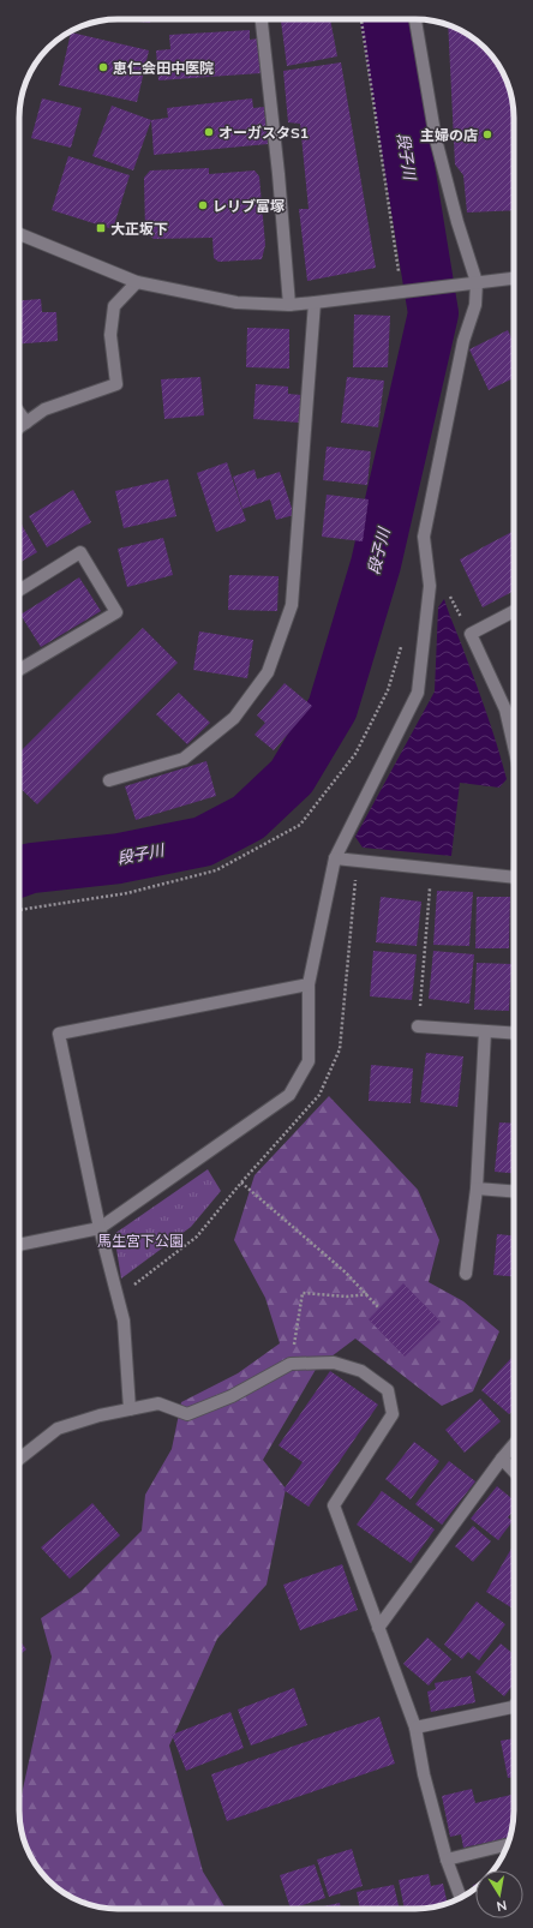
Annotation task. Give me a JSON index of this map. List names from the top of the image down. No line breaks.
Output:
{"water":["段子川"],"parks":["馬生宮下公園"],"places":{"other":["恵仁会田中医院","オーガスタS1","主婦の店","レリブ富塚"],"transit":["大正坂下"]},"north":"bottom"}
